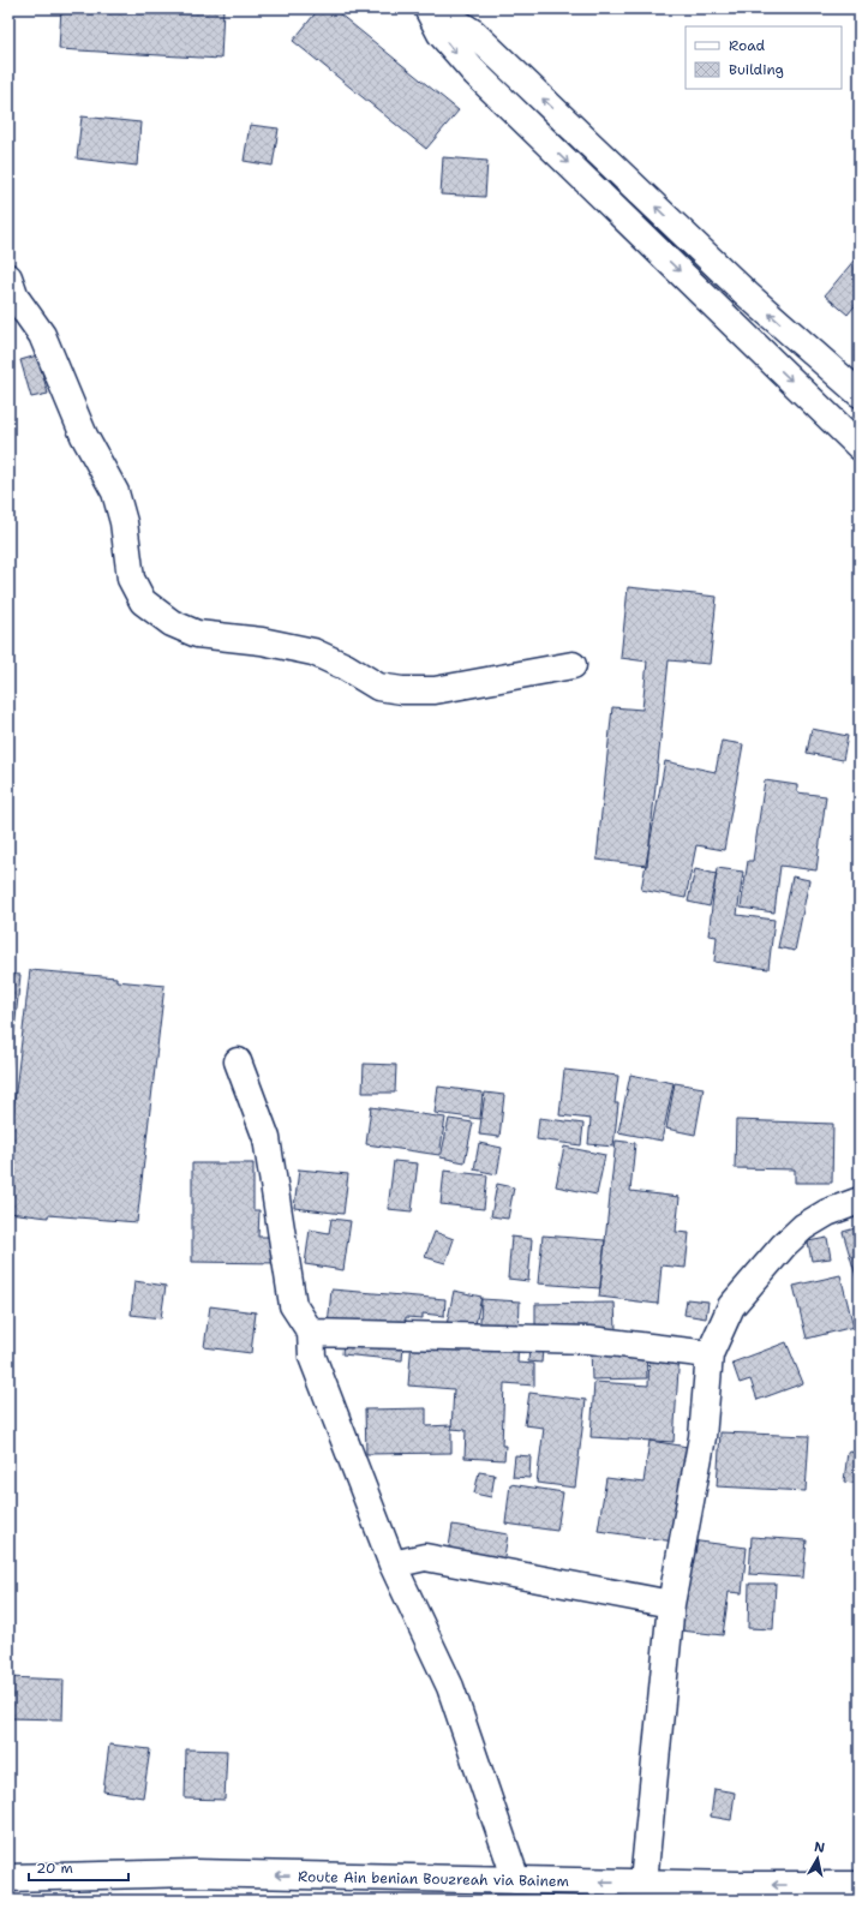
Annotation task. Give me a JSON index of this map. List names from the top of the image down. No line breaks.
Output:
{"streets":{"street":["Route Ain benian Bouzreah via Bainem"]},"one_way":["Route Ain benian Bouzreah via Bainem"],"legend":["Road","Building"],"scale_bar":"20 m","north":"top"}
